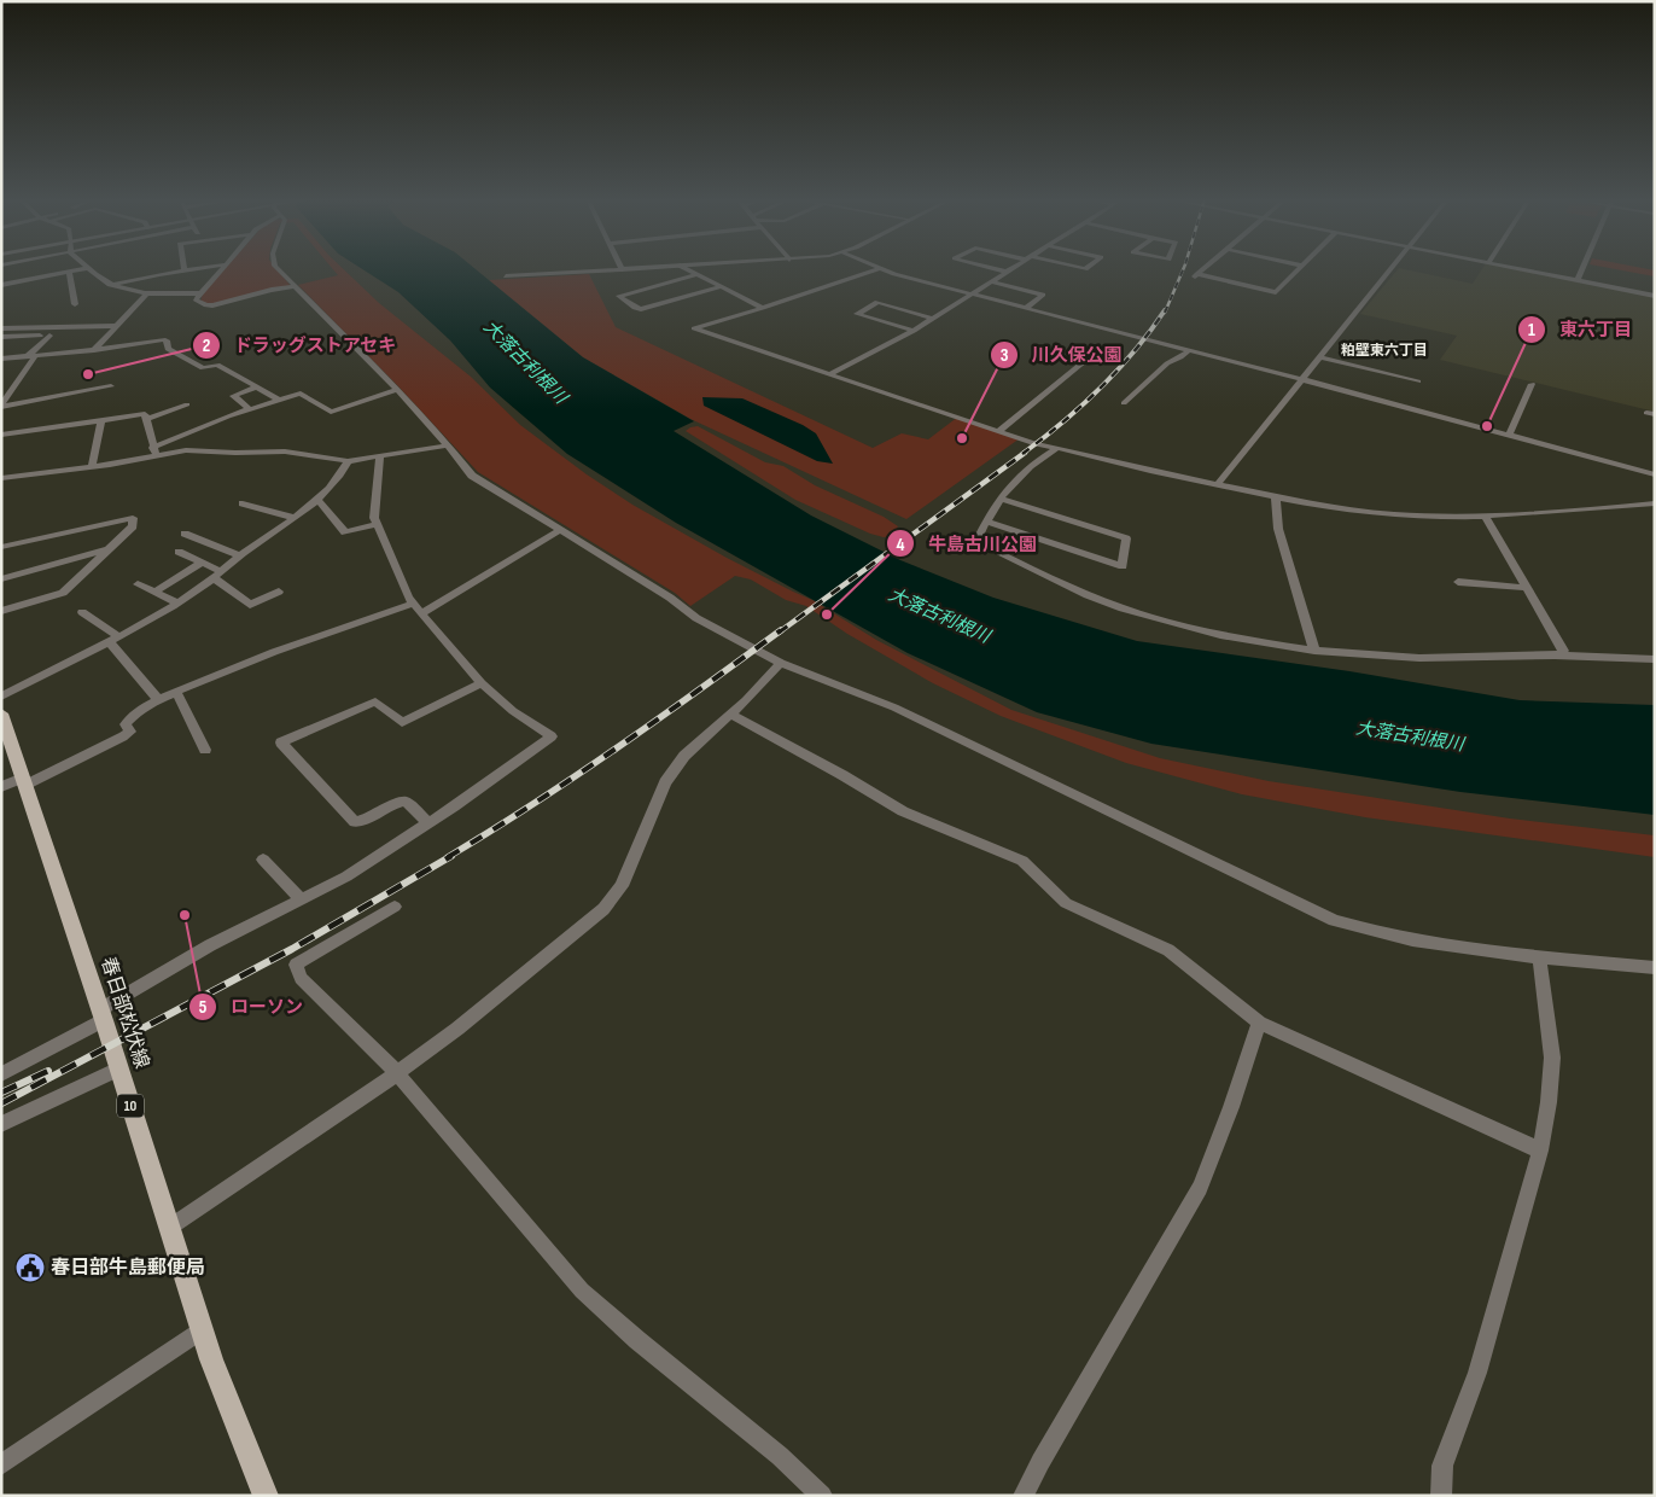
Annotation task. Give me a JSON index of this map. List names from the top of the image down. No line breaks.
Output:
{"streets":{"main road":["春日部松伏線","10"]},"districts":["粕壁東六丁目"],"water":["大落古利根川"],"places":{"other":["ドラッグストアセキ","東六丁目","川久保公園","牛島古川公園","ローソン"],"public building":["春日部牛島郵便局"]}}
